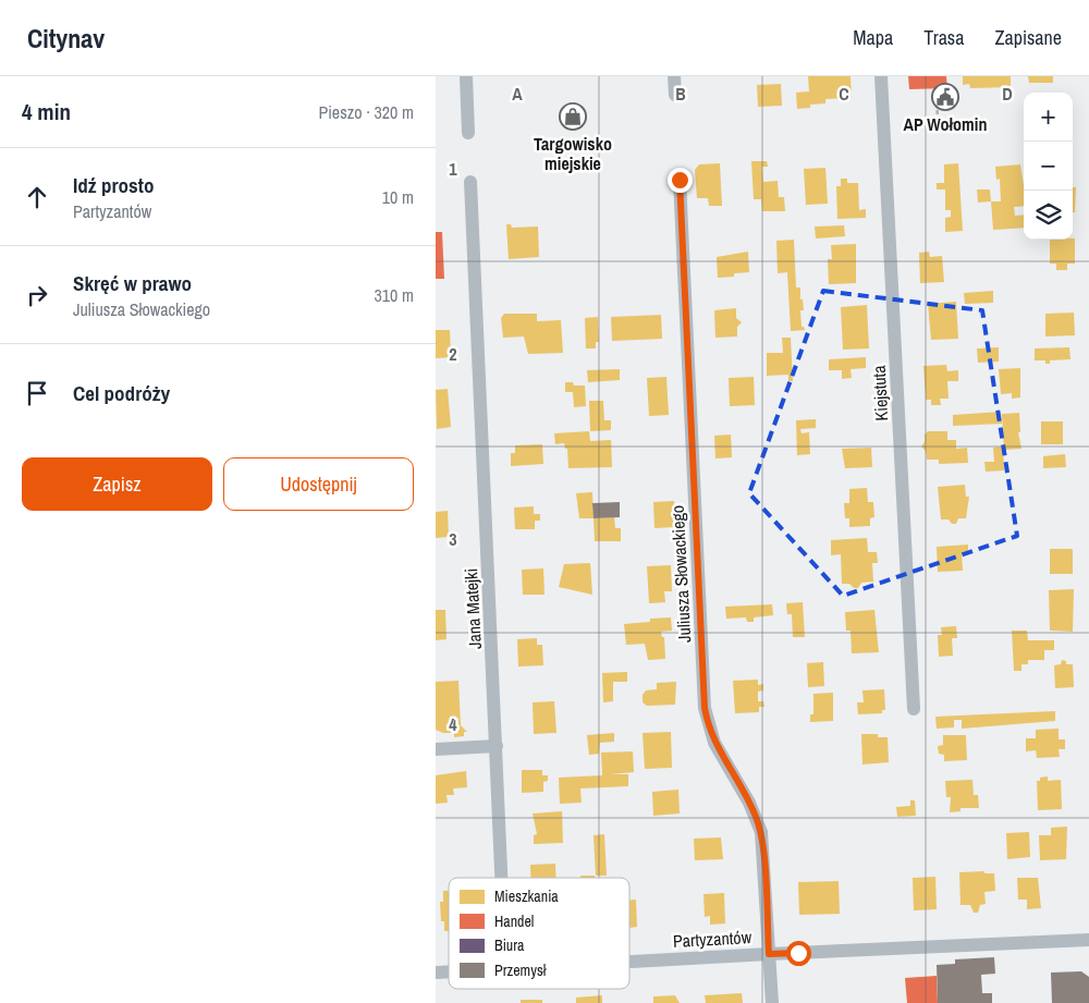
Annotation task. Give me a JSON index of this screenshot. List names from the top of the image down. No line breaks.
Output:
{"streets":{"street":["Kiejstuta","Juliusza Słowackiego","Jana Matejki","Partyzantów"]},"crossings":[["Juliusza Słowackiego","Partyzantów"]],"places":{"public building":["AP Wołomin"],"shop":["Targowisko miejskie"]},"legend":["Mieszkania","Handel","Biura","Przemysł"],"page":{"header":"Citynav","nav":["Mapa","Trasa","Zapisane"],"heading":["4 min","Pieszo · 320 m"],"map_buttons":["+","−"],"list":[["Idź prosto","Partyzantów","10 m"],["Skręć w prawo","Juliusza Słowackiego","310 m"],"Cel podróży"],"buttons":["Zapisz","Udostępnij"]},"grid":{"columns":["A","B","C","D"],"rows":["1","2","3","4"]}}
